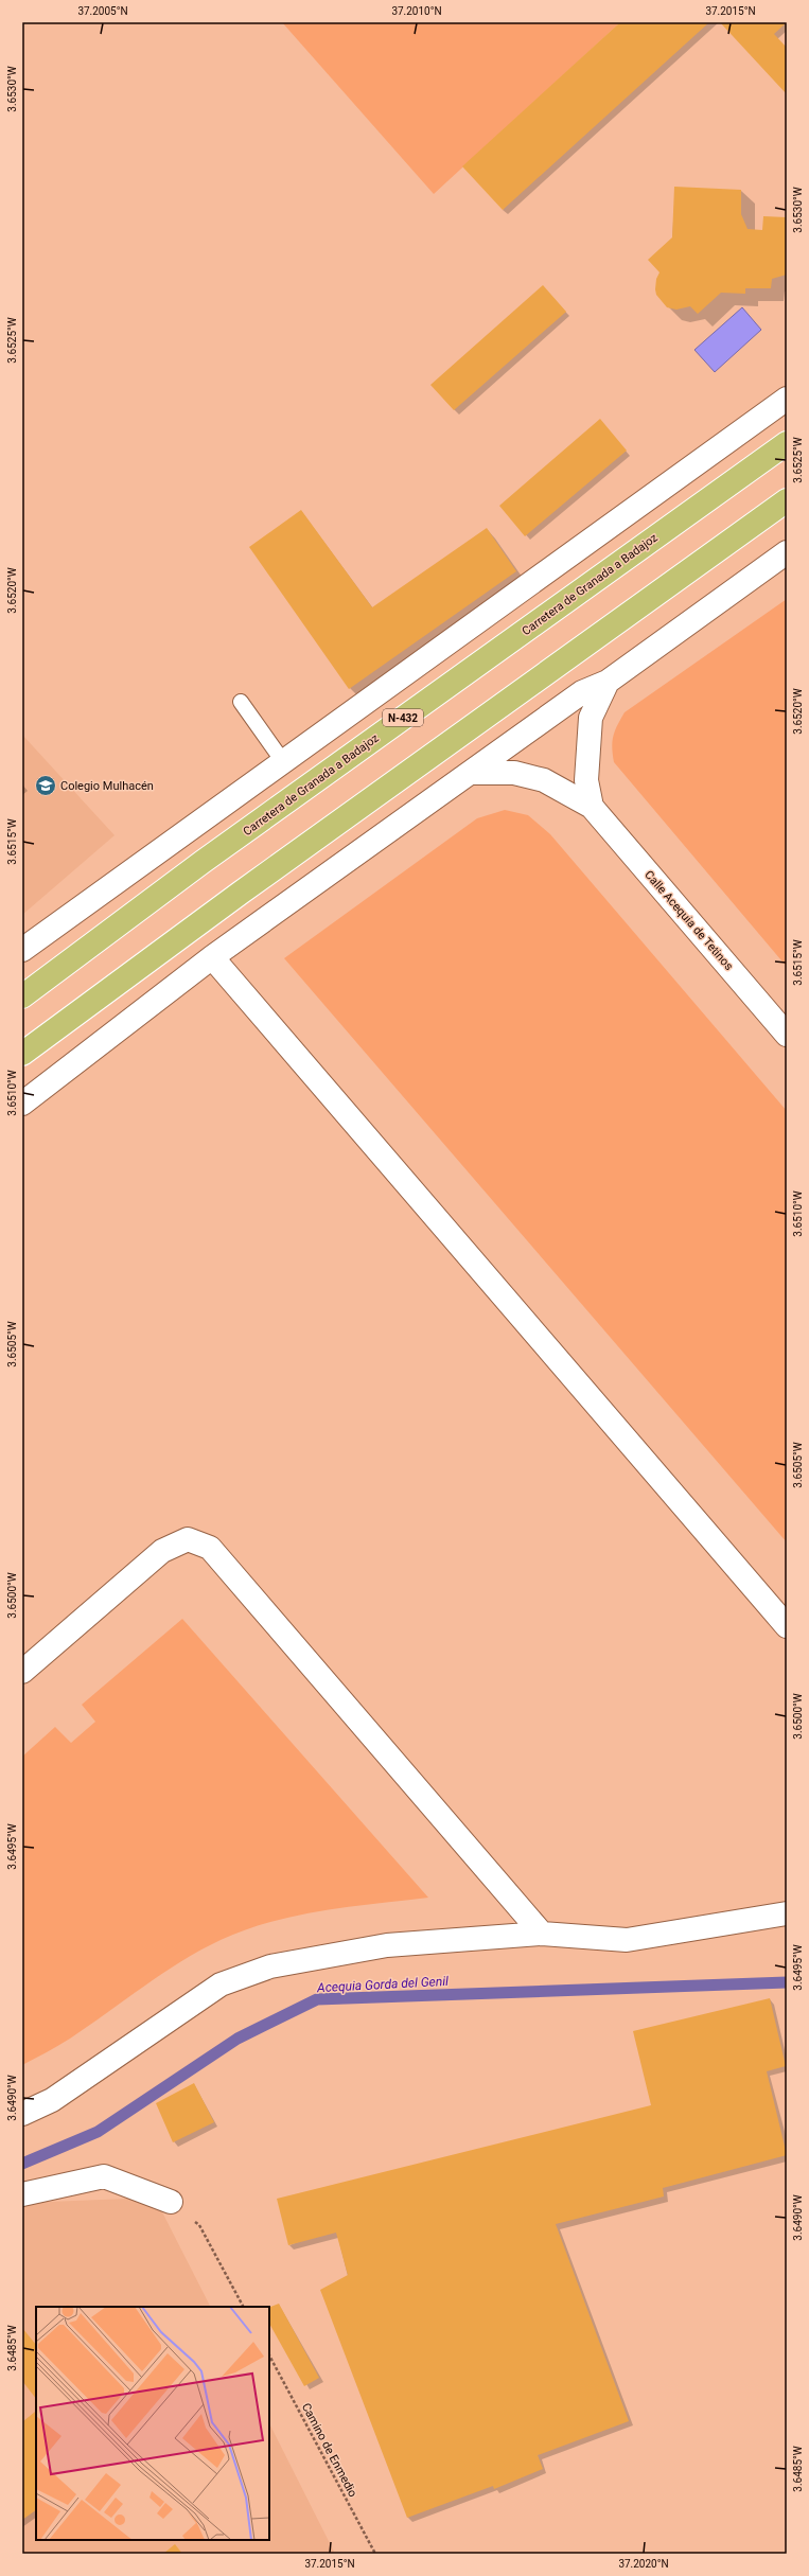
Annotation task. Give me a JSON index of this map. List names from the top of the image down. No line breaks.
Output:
{"streets":{"highway":["Carretera de Granada a Badajoz","N-432"],"street":["Calle Acequia de Tetinos"],"path":["Camino de Enmedio"]},"water":["Acequia Gorda del Genil"],"places":{"school or university":["Colegio Mulhacén"]},"coordinates":["37.2005°N","37.2010°N","37.2015°N","3.6530°W","3.6525°W","3.6520°W","3.6515°W","3.6510°W","3.6505°W","3.6500°W","3.6495°W","3.6490°W","3.6485°W","37.2020°N"]}
